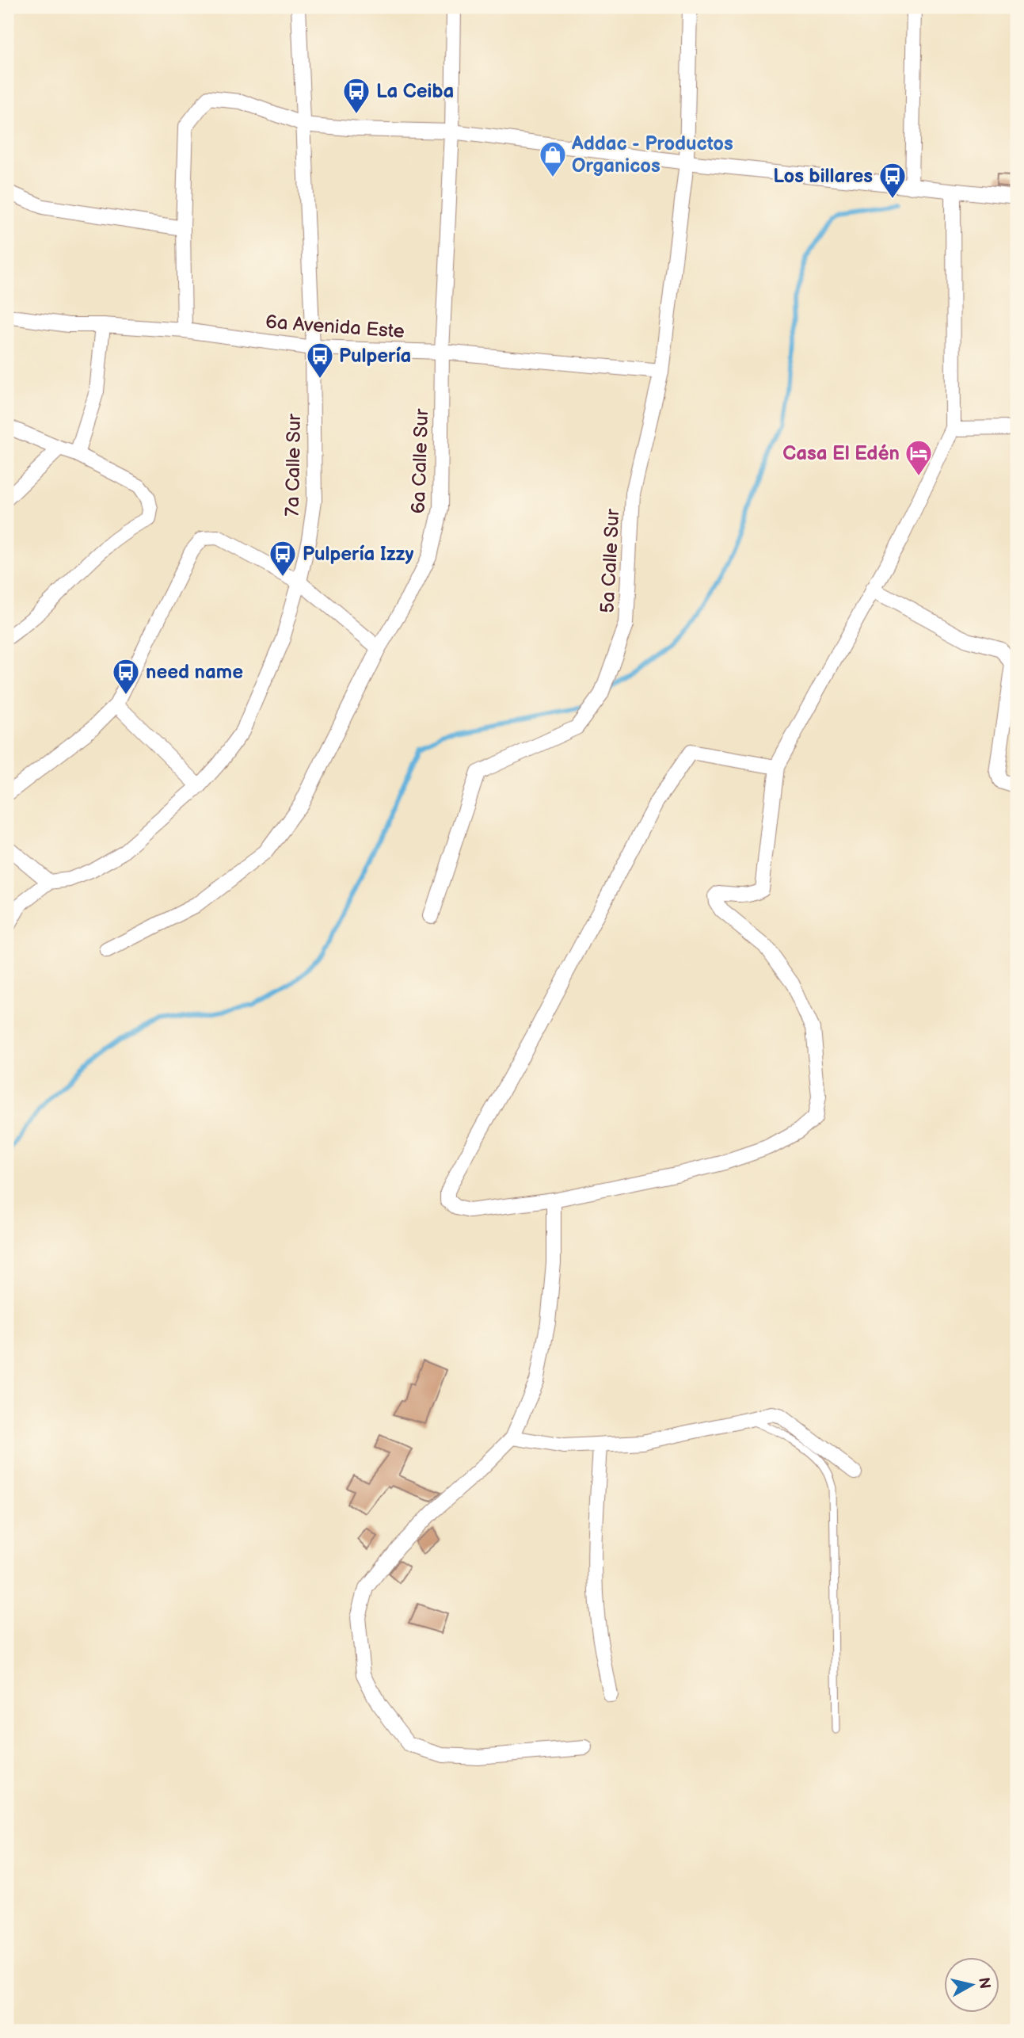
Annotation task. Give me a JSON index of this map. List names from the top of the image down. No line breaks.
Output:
{"streets":{"street":["6a Avenida Este","6a Calle Sur","7a Calle Sur","5a Calle Sur"]},"crossings":[["6a Avenida Este","6a Calle Sur"],["6a Avenida Este","7a Calle Sur"],["6a Avenida Este","5a Calle Sur"]],"places":{"bus stop":["La Ceiba","Los billares","Pulpería","Pulpería Izzy","need name"],"shop":["Addac - Productos Organicos"],"hotel":["Casa El Edén"]},"north":"right"}
